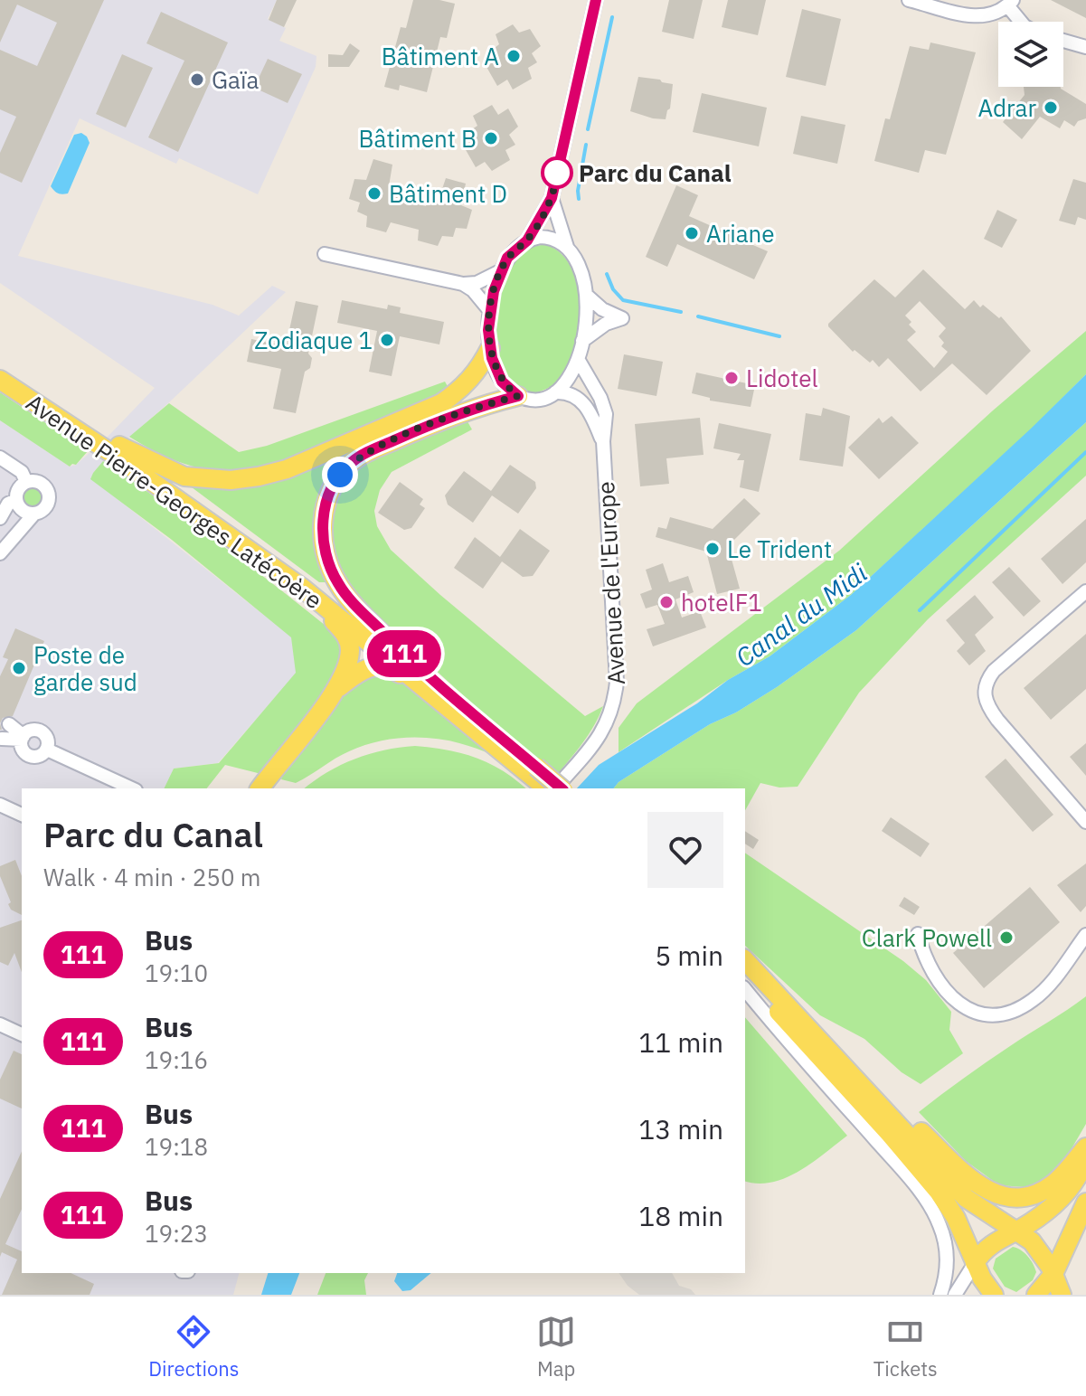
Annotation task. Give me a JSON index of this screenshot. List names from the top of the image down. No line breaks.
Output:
{"streets":{"main road":["Avenue Pierre-Georges Latécoère"],"street":["Avenue de l'Europe"]},"water":["Canal du Midi"],"places":["Bâtiment A","Gaïa","Adrar","Bâtiment B","Parc du Canal","Bâtiment D","Ariane","Zodiaque 1","Lidotel","Le Trident","hotelF1","Poste de garde sud","Clark Powell"],"lines":["bus line 111"],"page":{"on_map":"111","heading":["Parc du Canal","Walk · 4 min · 250 m"],"list":[{"mark":"111","name":"Bus","note":"19:10","value":"5 min"},{"mark":"111","name":"Bus","note":"19:16","value":"11 min"},{"mark":"111","name":"Bus","note":"19:18","value":"13 min"},{"mark":"111","name":"Bus","note":"19:23","value":"18 min"}],"tabs":["Directions","Map","Tickets"]}}
